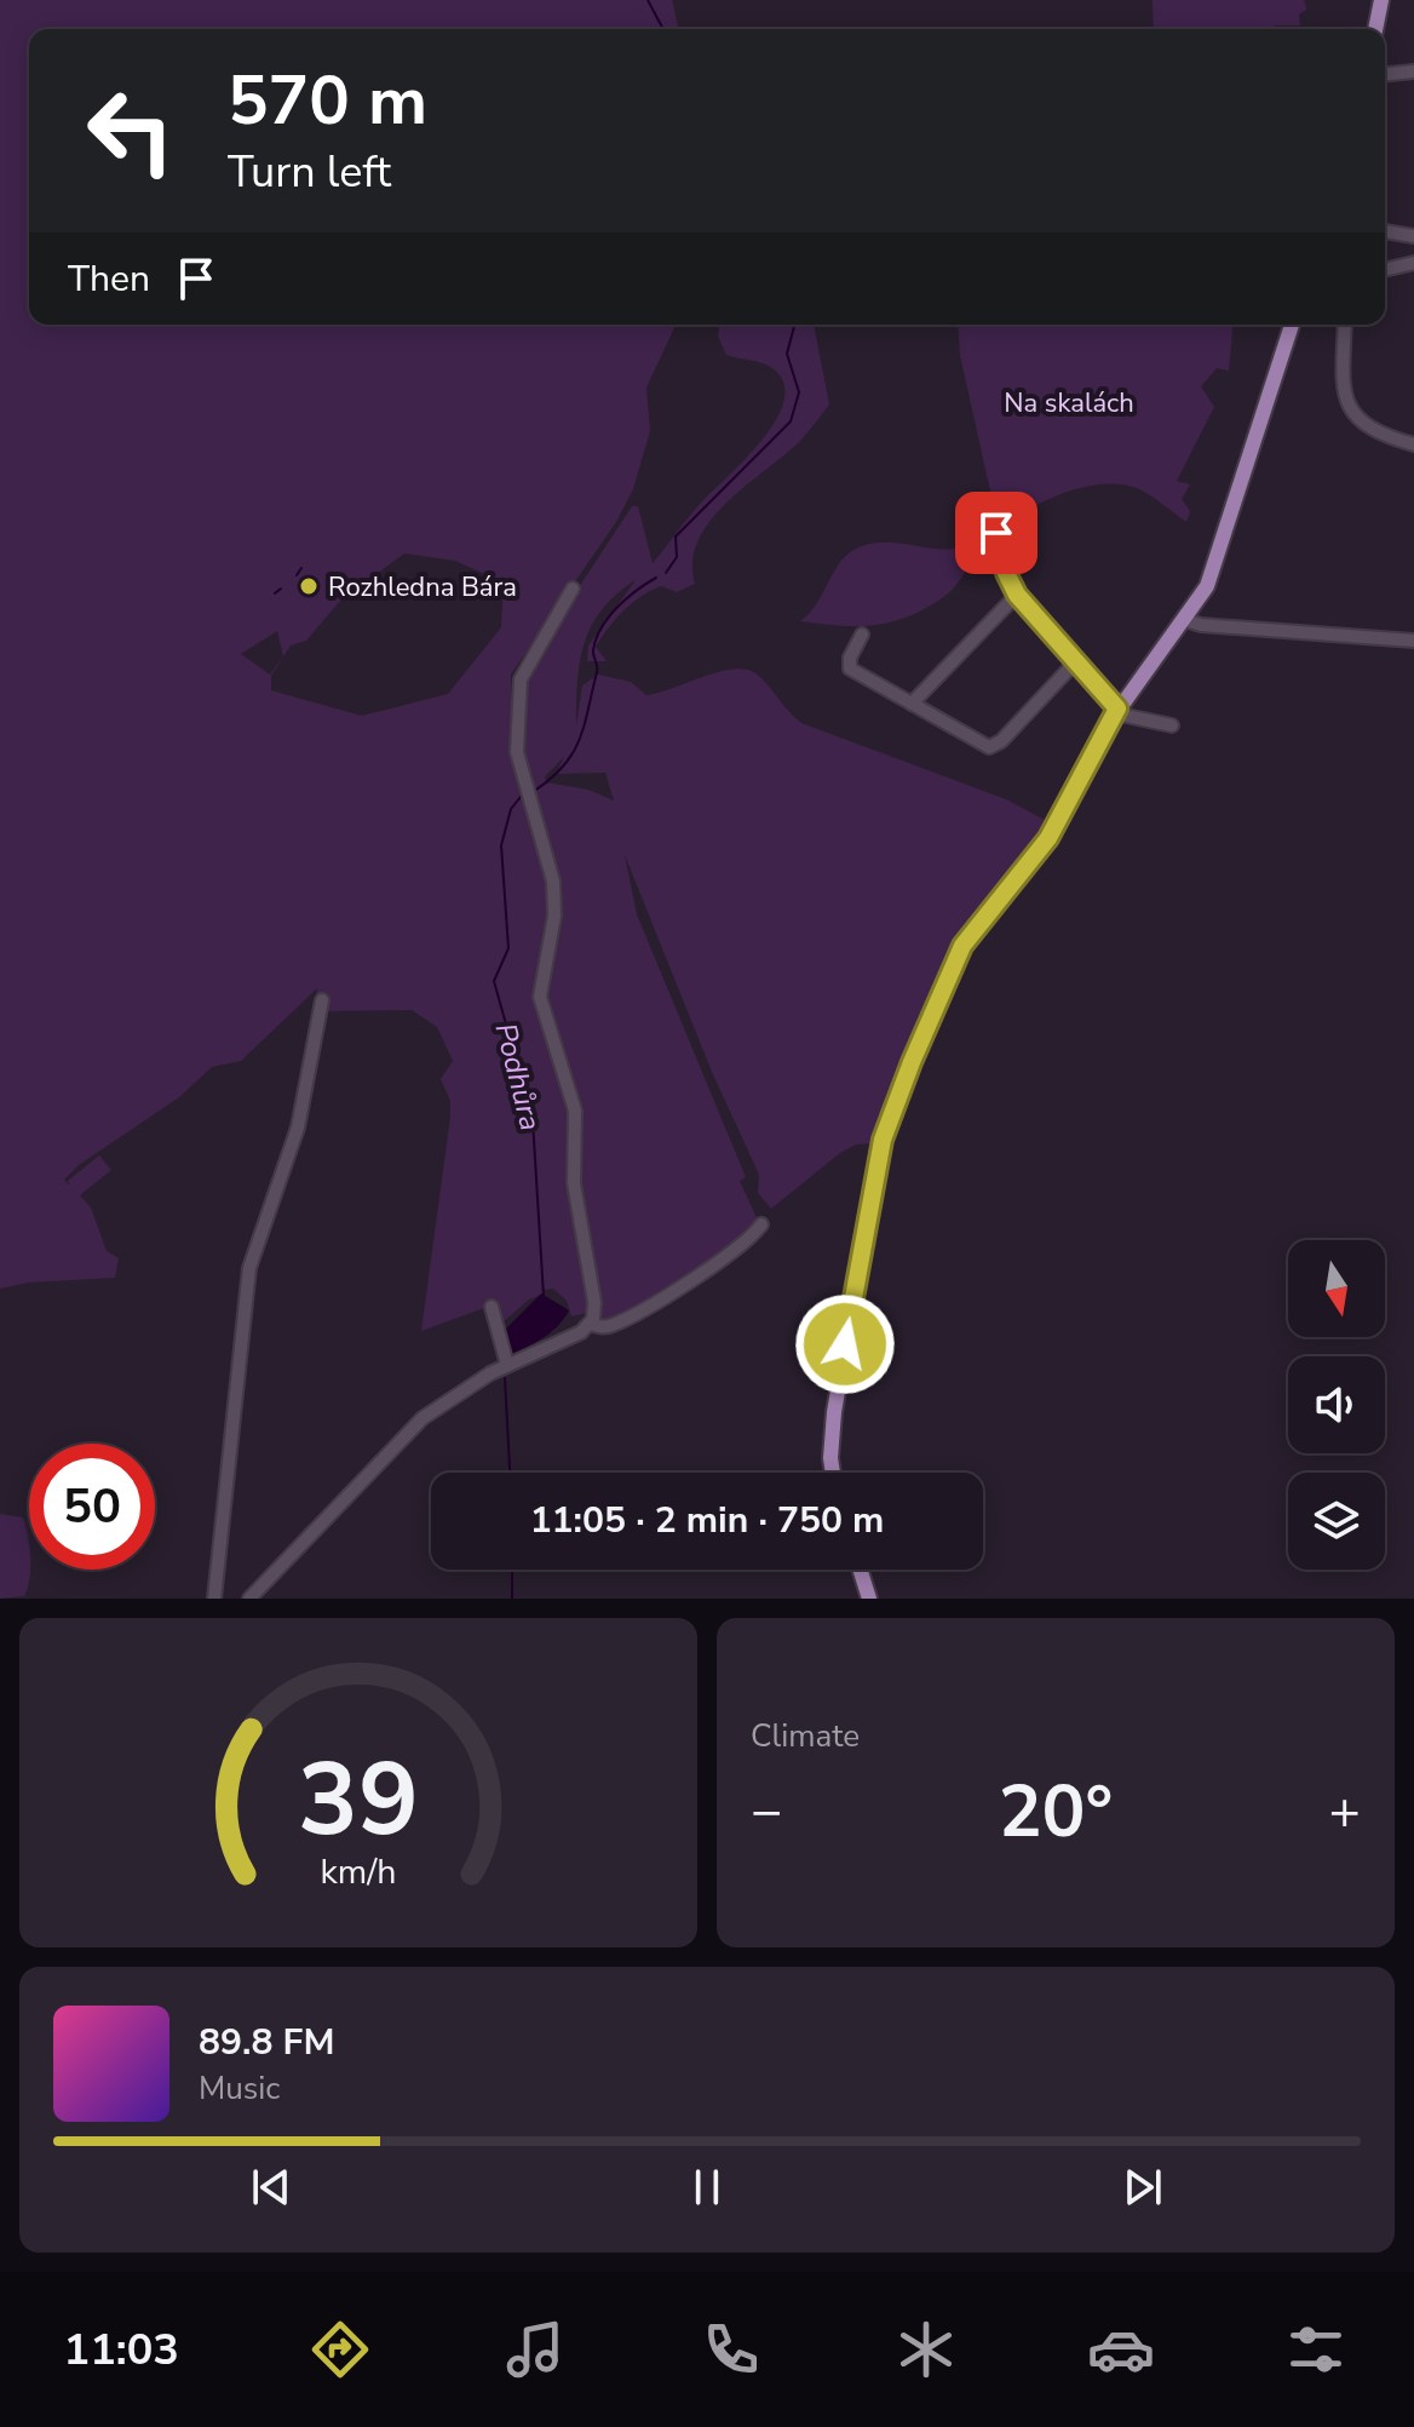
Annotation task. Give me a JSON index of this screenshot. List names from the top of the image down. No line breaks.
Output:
{"water":["Podhůra"],"parks":["Na skalách"],"places":["Rozhledna Bára"],"north":"bottom","page":{"turn":["570 m","Turn left"],"then":"Then","limit":"50","trip":"11:05 · 2 min · 750 m","tile":"Climate","heat":["−","20°","+"],"song":["89.8 FM","Music"],"tabs":"11:03","gauge":["39","km/h"]}}
